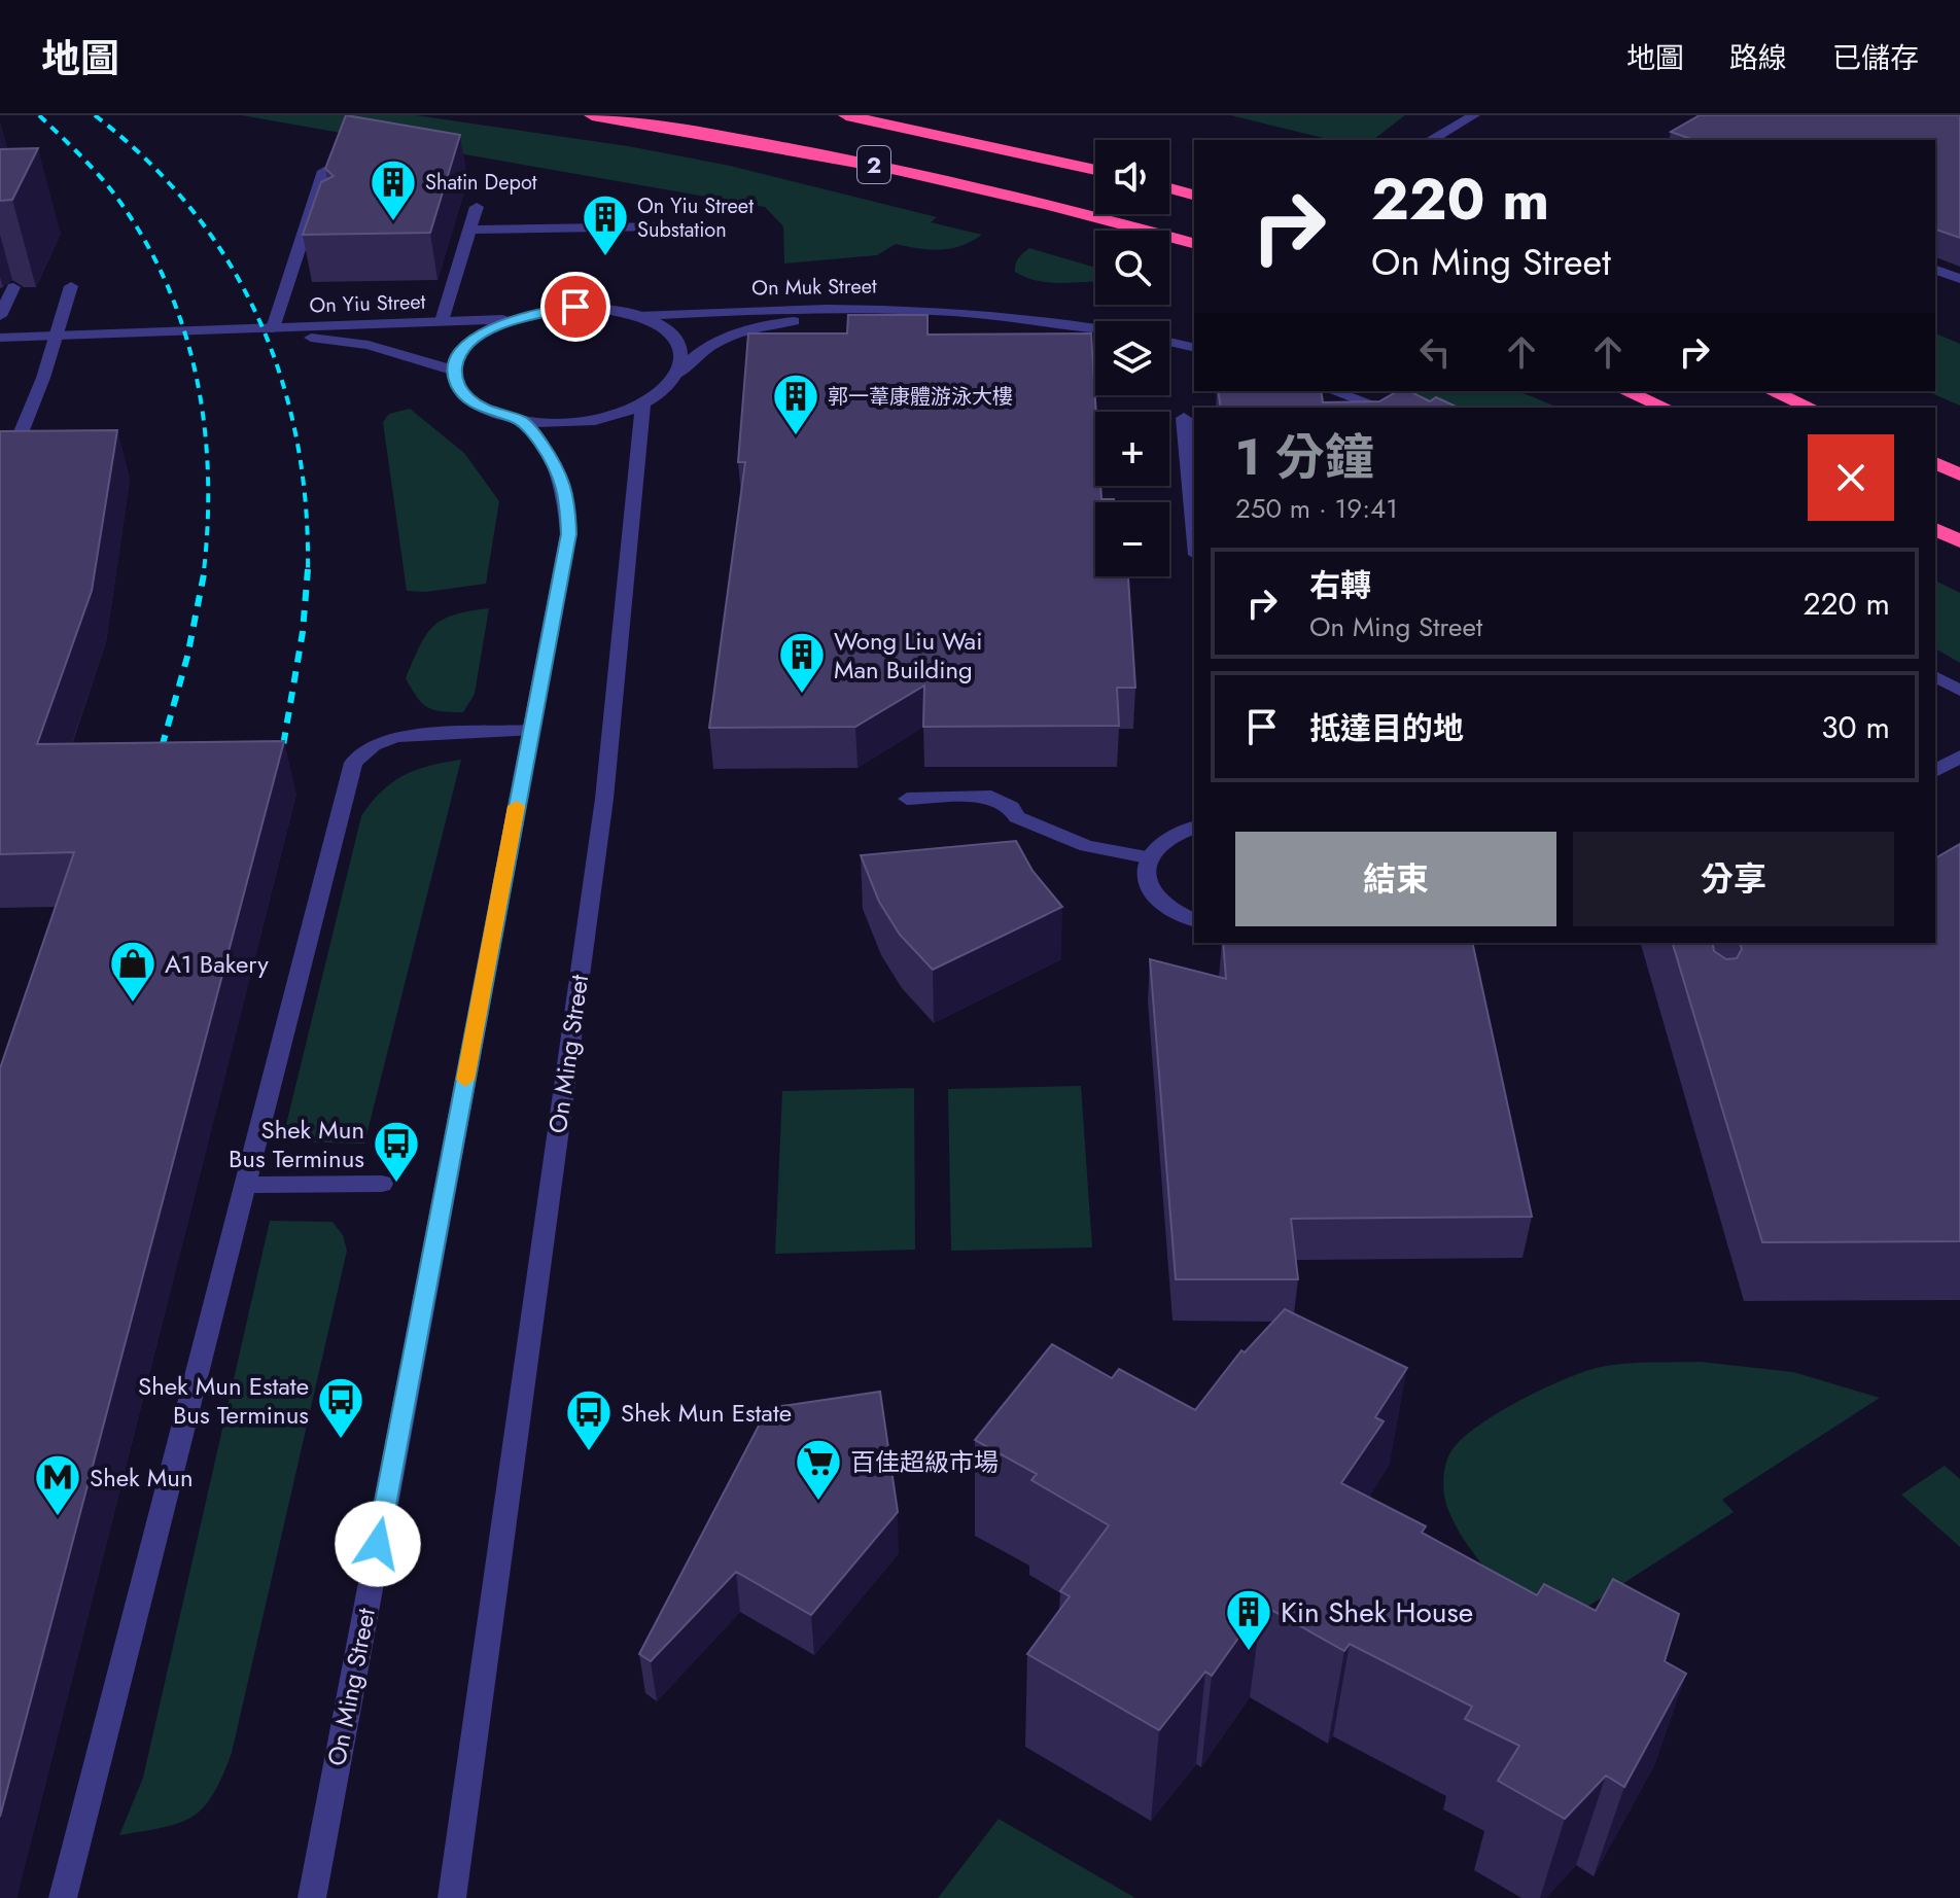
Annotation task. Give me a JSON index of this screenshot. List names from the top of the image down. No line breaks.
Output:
{"streets":{"highway":["2"],"street":["On Muk Street","On Yiu Street","On Ming Street"]},"places":{"building":["Shatin Depot","On Yiu Street Substation","郭一葦康體游泳大樓","Wong Liu Wai Man Building","Kin Shek House"],"shop":["A1 Bakery"],"bus stop":["Shek Mun Bus Terminus","Shek Mun Estate Bus Terminus","Shek Mun Estate"],"supermarket":["百佳超級市場"],"metro station":["Shek Mun"]},"page":{"header":"地圖","nav":["地圖","路線","已儲存"],"map_buttons":["+","−"],"turn":["220 m","On Ming Street"],"heading":["1 分鐘","250 m · 19:41"],"list":[{"name":"右轉","note":"On Ming Street","value":"220 m"},{"name":"抵達目的地","value":"30 m"}],"buttons":["結束","分享"]}}
